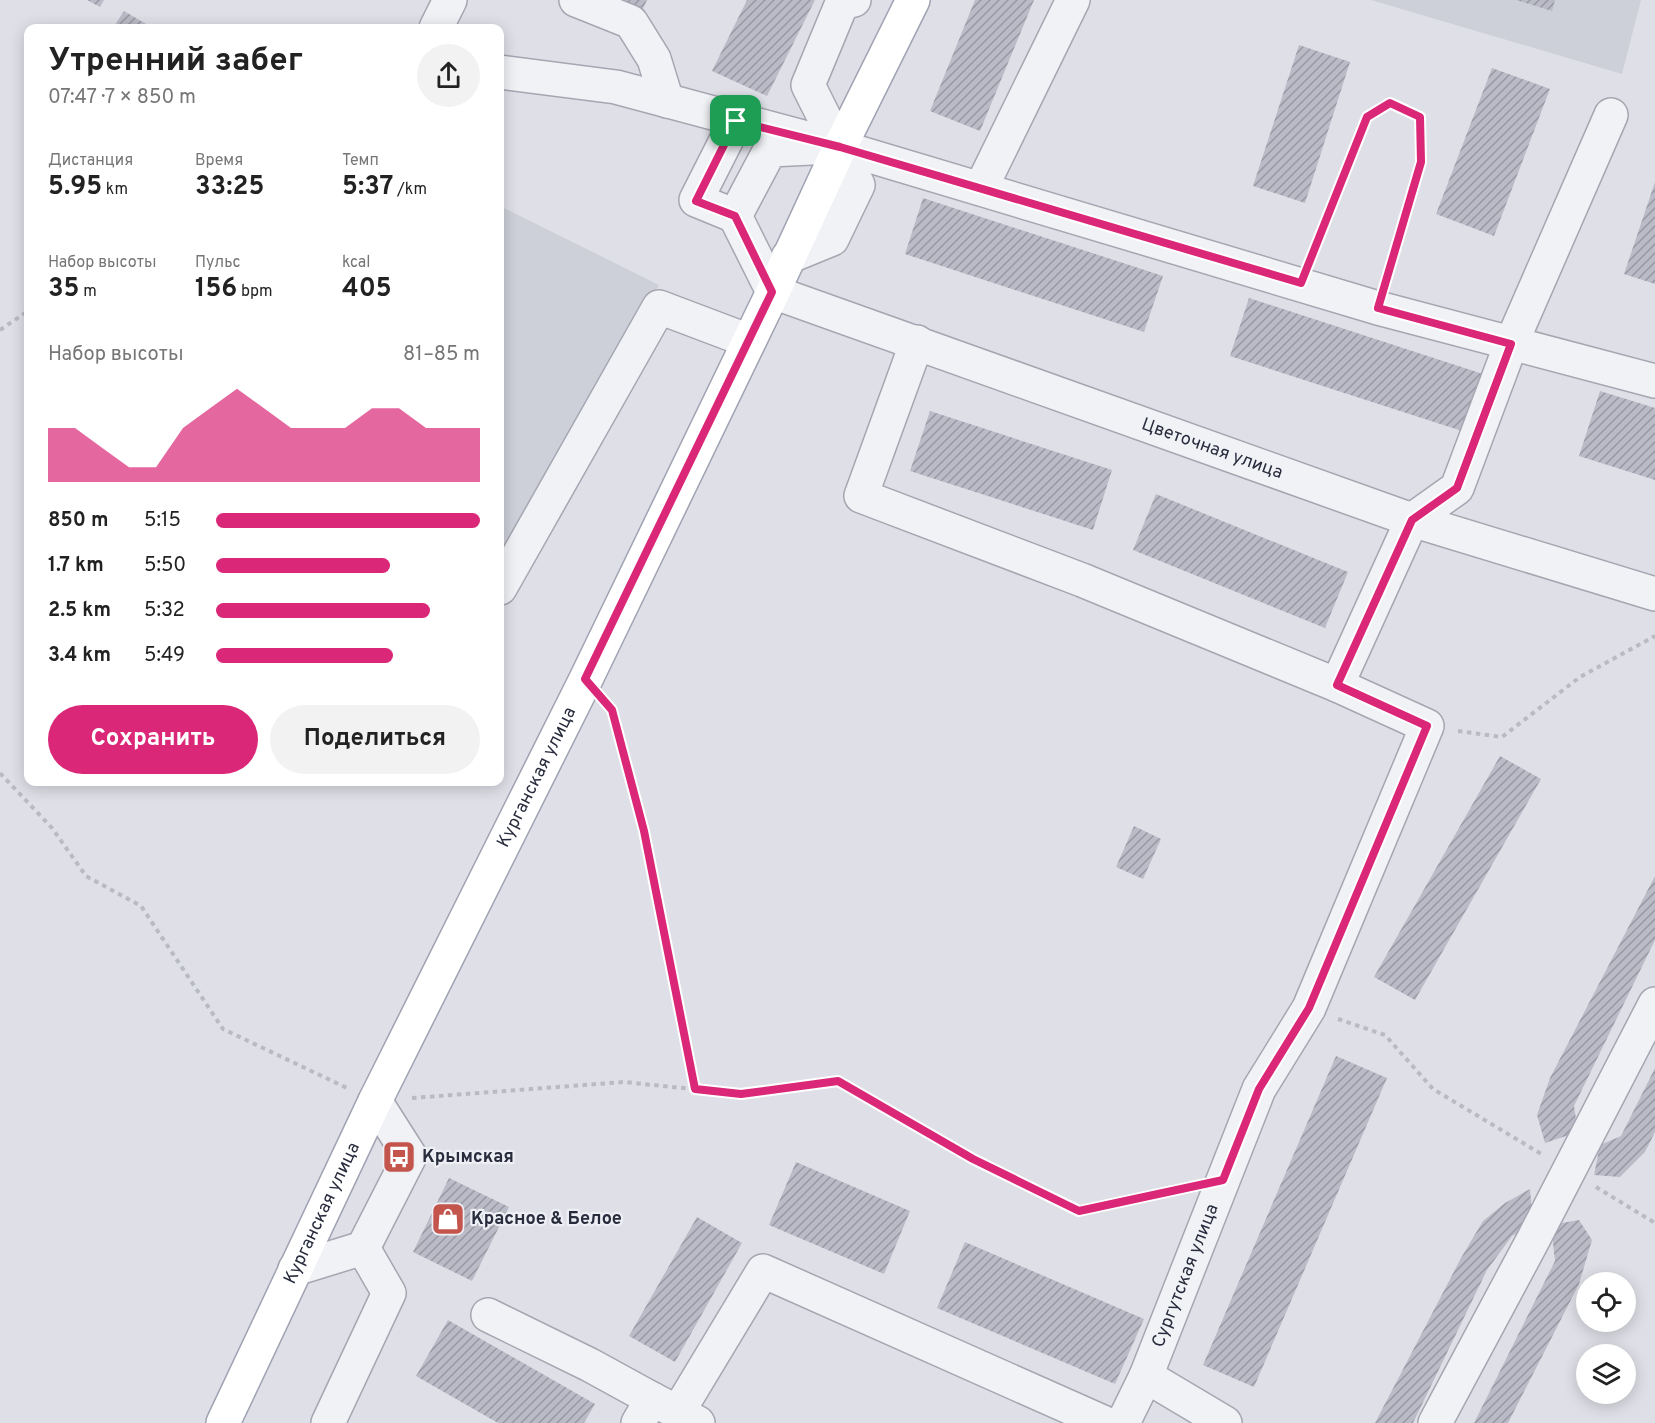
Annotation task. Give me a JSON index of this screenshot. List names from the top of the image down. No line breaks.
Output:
{"streets":{"main road":["Курганская улица"],"street":["Цветочная улица","Сургутская улица"]},"crossings":[["Цветочная улица","Курганская улица"]],"places":{"bus stop":["Крымская"],"shop":["Красное & Белое"]},"page":{"heading":["Утренний забег","07:47 · 7 × 850 m"],"stats":[["Дистанция","5.95 km"],["Время","33:25"],["Темп","5:37 /km"],["Набор высоты","35 m"],["Пульс","156 bpm"],["kcal","405"]],"chart":["Набор высоты","81–85 m"],"list":[{"name":"850 m","note":"5:15"},{"name":"1.7 km","note":"5:50"},{"name":"2.5 km","note":"5:32"},{"name":"3.4 km","note":"5:49"}],"buttons":["Сохранить","Поделиться"]}}
